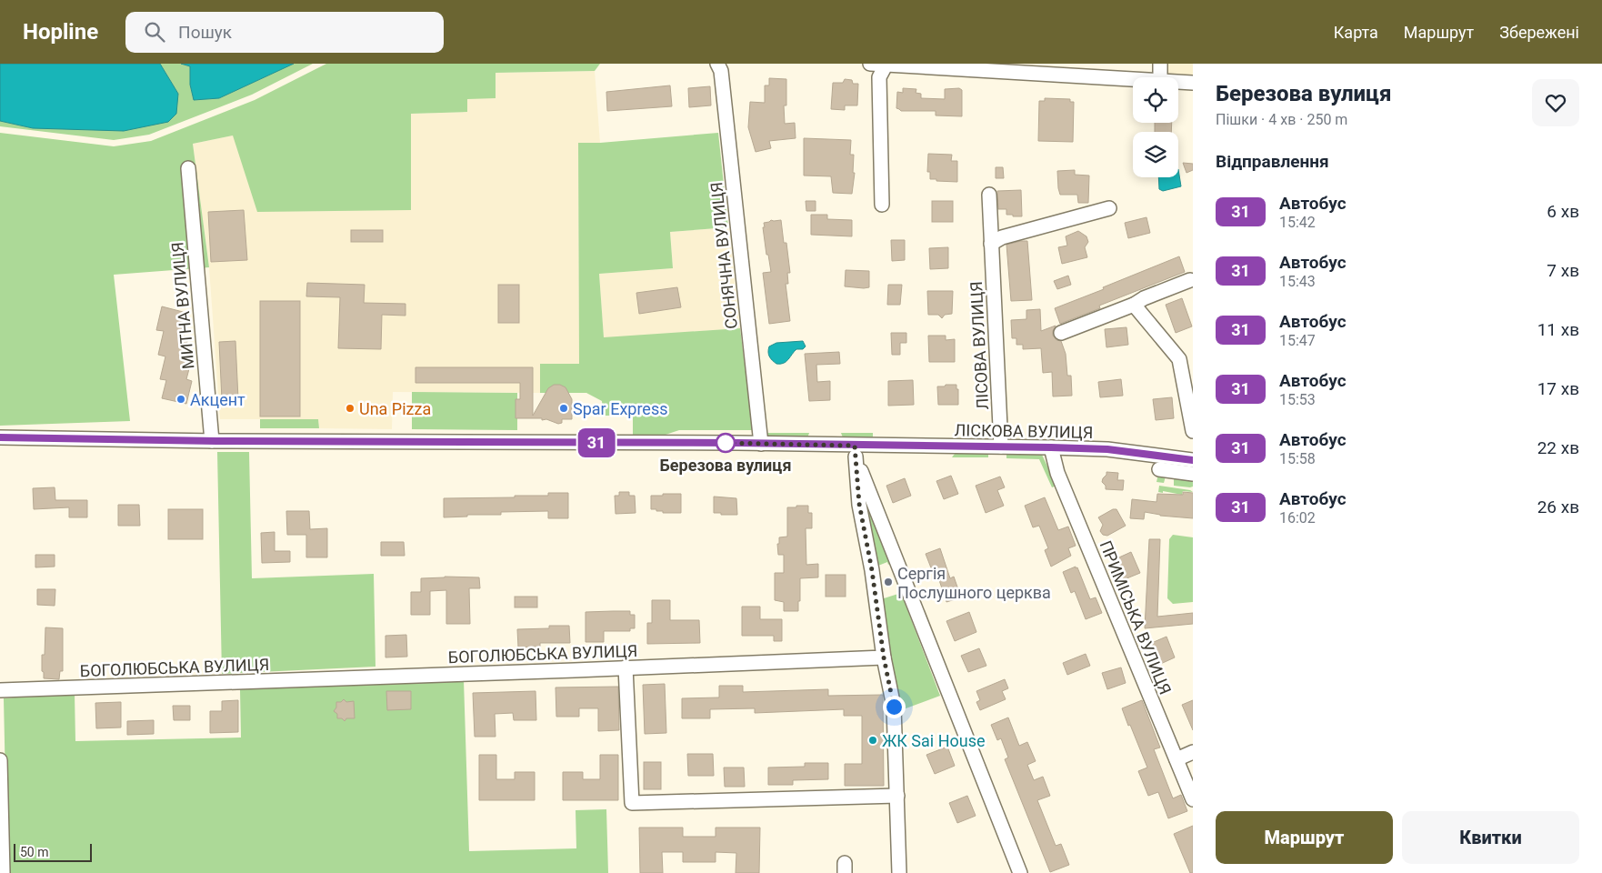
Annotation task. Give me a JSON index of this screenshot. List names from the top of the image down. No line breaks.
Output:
{"streets":{"street":["СОНЯЧНА ВУЛИЦЯ","МИТНА ВУЛИЦЯ","ЛІСОВА ВУЛИЦЯ","ЛІСКОВА ВУЛИЦЯ","ПРИМІСЬКА ВУЛИЦЯ","БОГОЛЮБСЬКА ВУЛИЦЯ"]},"crossings":[["СОНЯЧНА ВУЛИЦЯ","ЛІСКОВА ВУЛИЦЯ"],["МИТНА ВУЛИЦЯ","ЛІСКОВА ВУЛИЦЯ"],["ЛІСОВА ВУЛИЦЯ","ЛІСКОВА ВУЛИЦЯ"],["ЛІСКОВА ВУЛИЦЯ","ПРИМІСЬКА ВУЛИЦЯ"]],"places":["Акцент","Una Pizza","Spar Express","Березова вулиця","Сергія Послушного церква","ЖК Sai House"],"lines":["bus line 31"],"scale_bar":"50 m","page":{"header":"Hopline","search":"Пошук","nav":["Карта","Маршрут","Збережені"],"on_map":"31","heading":[["Березова вулиця","Пішки · 4 хв · 250 m"],"Відправлення"],"list":[{"mark":"31","name":"Автобус","note":"15:42","value":"6 хв"},{"mark":"31","name":"Автобус","note":"15:43","value":"7 хв"},{"mark":"31","name":"Автобус","note":"15:47","value":"11 хв"},{"mark":"31","name":"Автобус","note":"15:53","value":"17 хв"},{"mark":"31","name":"Автобус","note":"15:58","value":"22 хв"},{"mark":"31","name":"Автобус","note":"16:02","value":"26 хв"}],"buttons":["Маршрут","Квитки"],"scale":"50 m"}}
